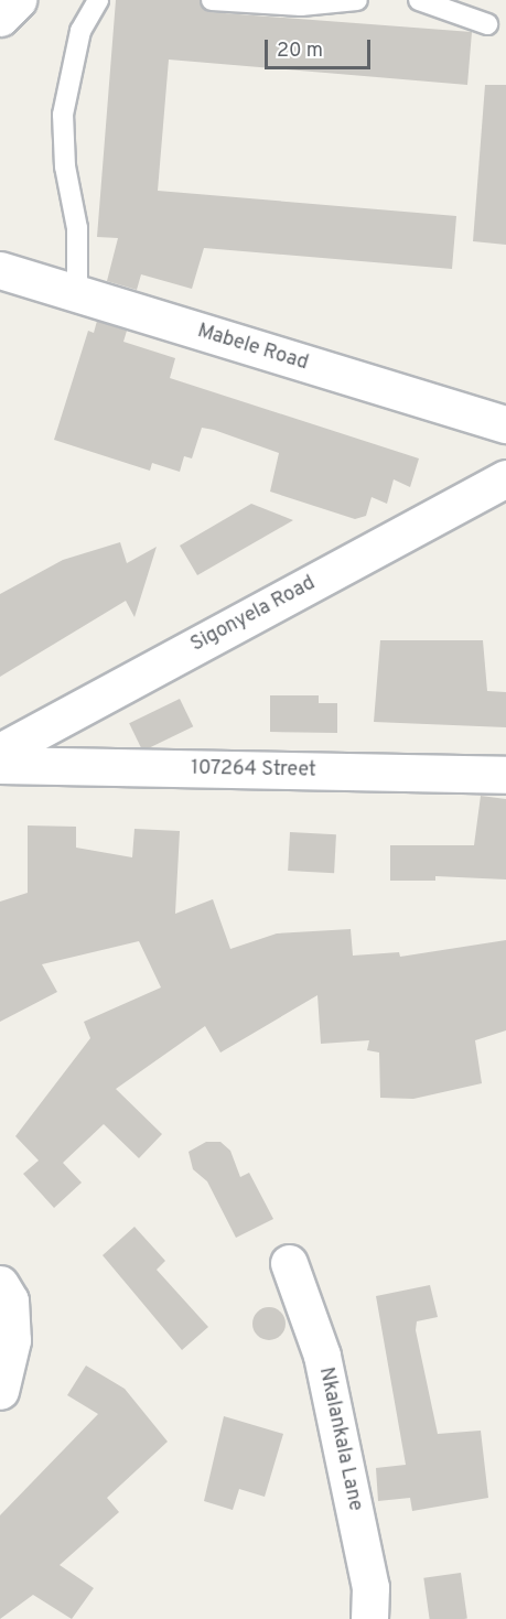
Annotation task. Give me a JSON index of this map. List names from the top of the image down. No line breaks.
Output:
{"streets":{"street":["Mabele Road","Sigonyela Road","107264 Street","Nkalankala Lane"]},"scale_bar":"20 m"}
